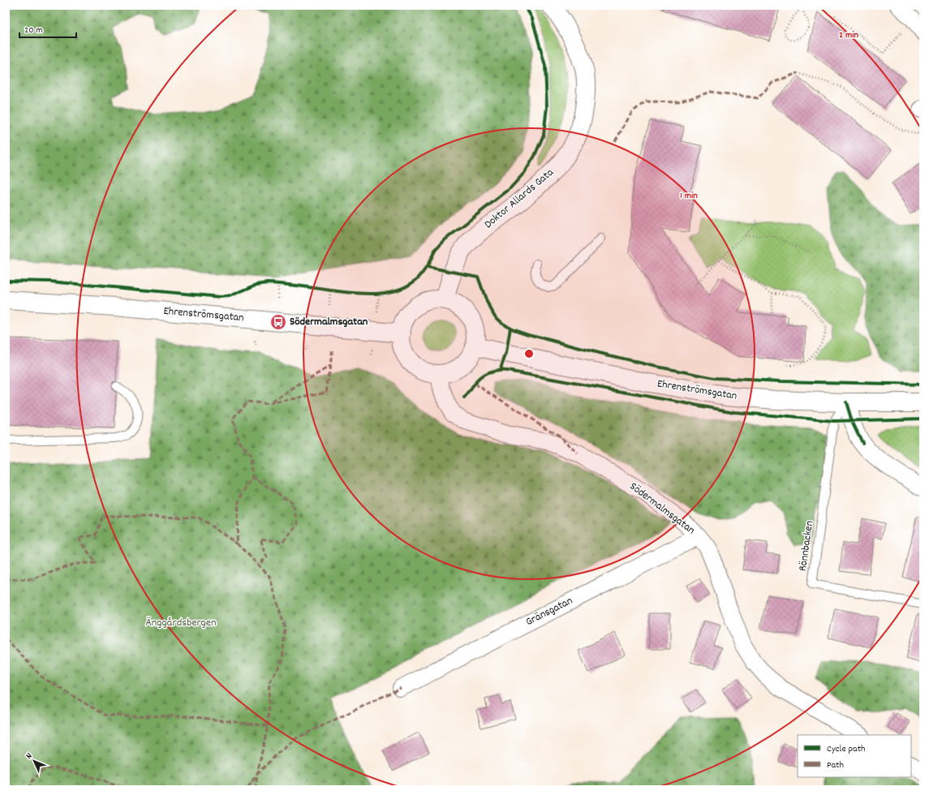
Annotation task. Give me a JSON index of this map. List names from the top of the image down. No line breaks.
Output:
{"streets":{"street":["Doktor Allards Gata","Ehrenströmsgatan","Södermalmsgatan","Gränsgatan"],"lane":["Rönnbacken"]},"crossings":[["Doktor Allards Gata","Ehrenströmsgatan"],["Doktor Allards Gata","Södermalmsgatan"],["Ehrenströmsgatan","Södermalmsgatan"],["Ehrenströmsgatan","Rönnbacken"],["Södermalmsgatan","Gränsgatan"]],"parks":["Änggårdsbergen"],"places":{"bus stop":["Södermalmsgatan"]},"legend":["Cycle path","Path"],"scale_bar":"20 m","north":"top left","rings":["2 min","1 min"]}
